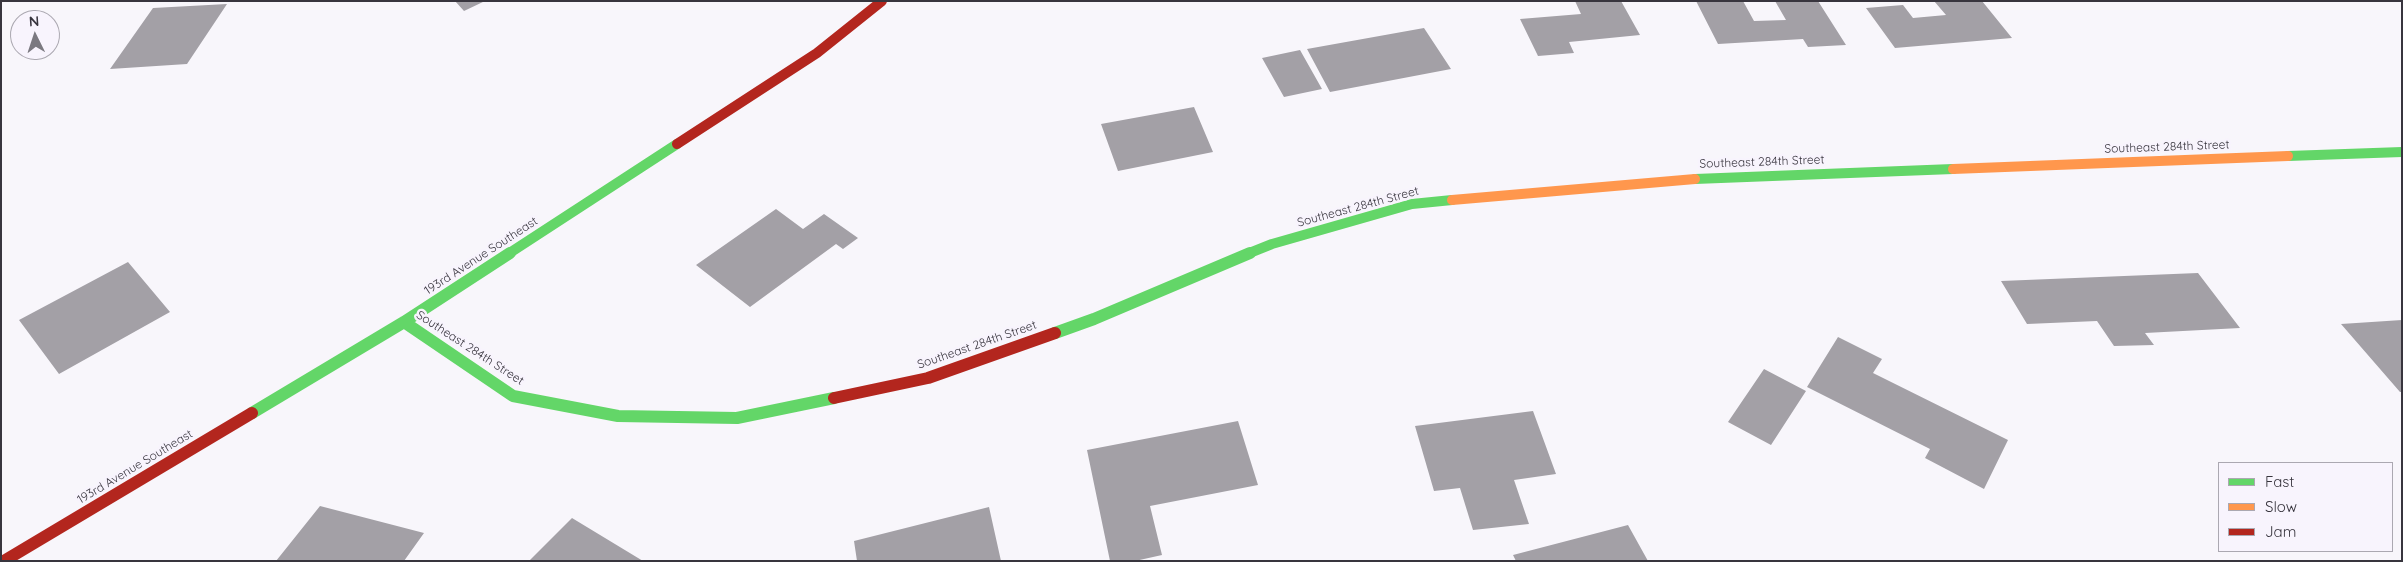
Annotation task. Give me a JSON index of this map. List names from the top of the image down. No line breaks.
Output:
{"streets":{"street":["Southeast 284th Street","193rd Avenue Southeast"]},"crossings":[["Southeast 284th Street","193rd Avenue Southeast"]],"legend":["Fast","Slow","Jam"],"north":"top"}
